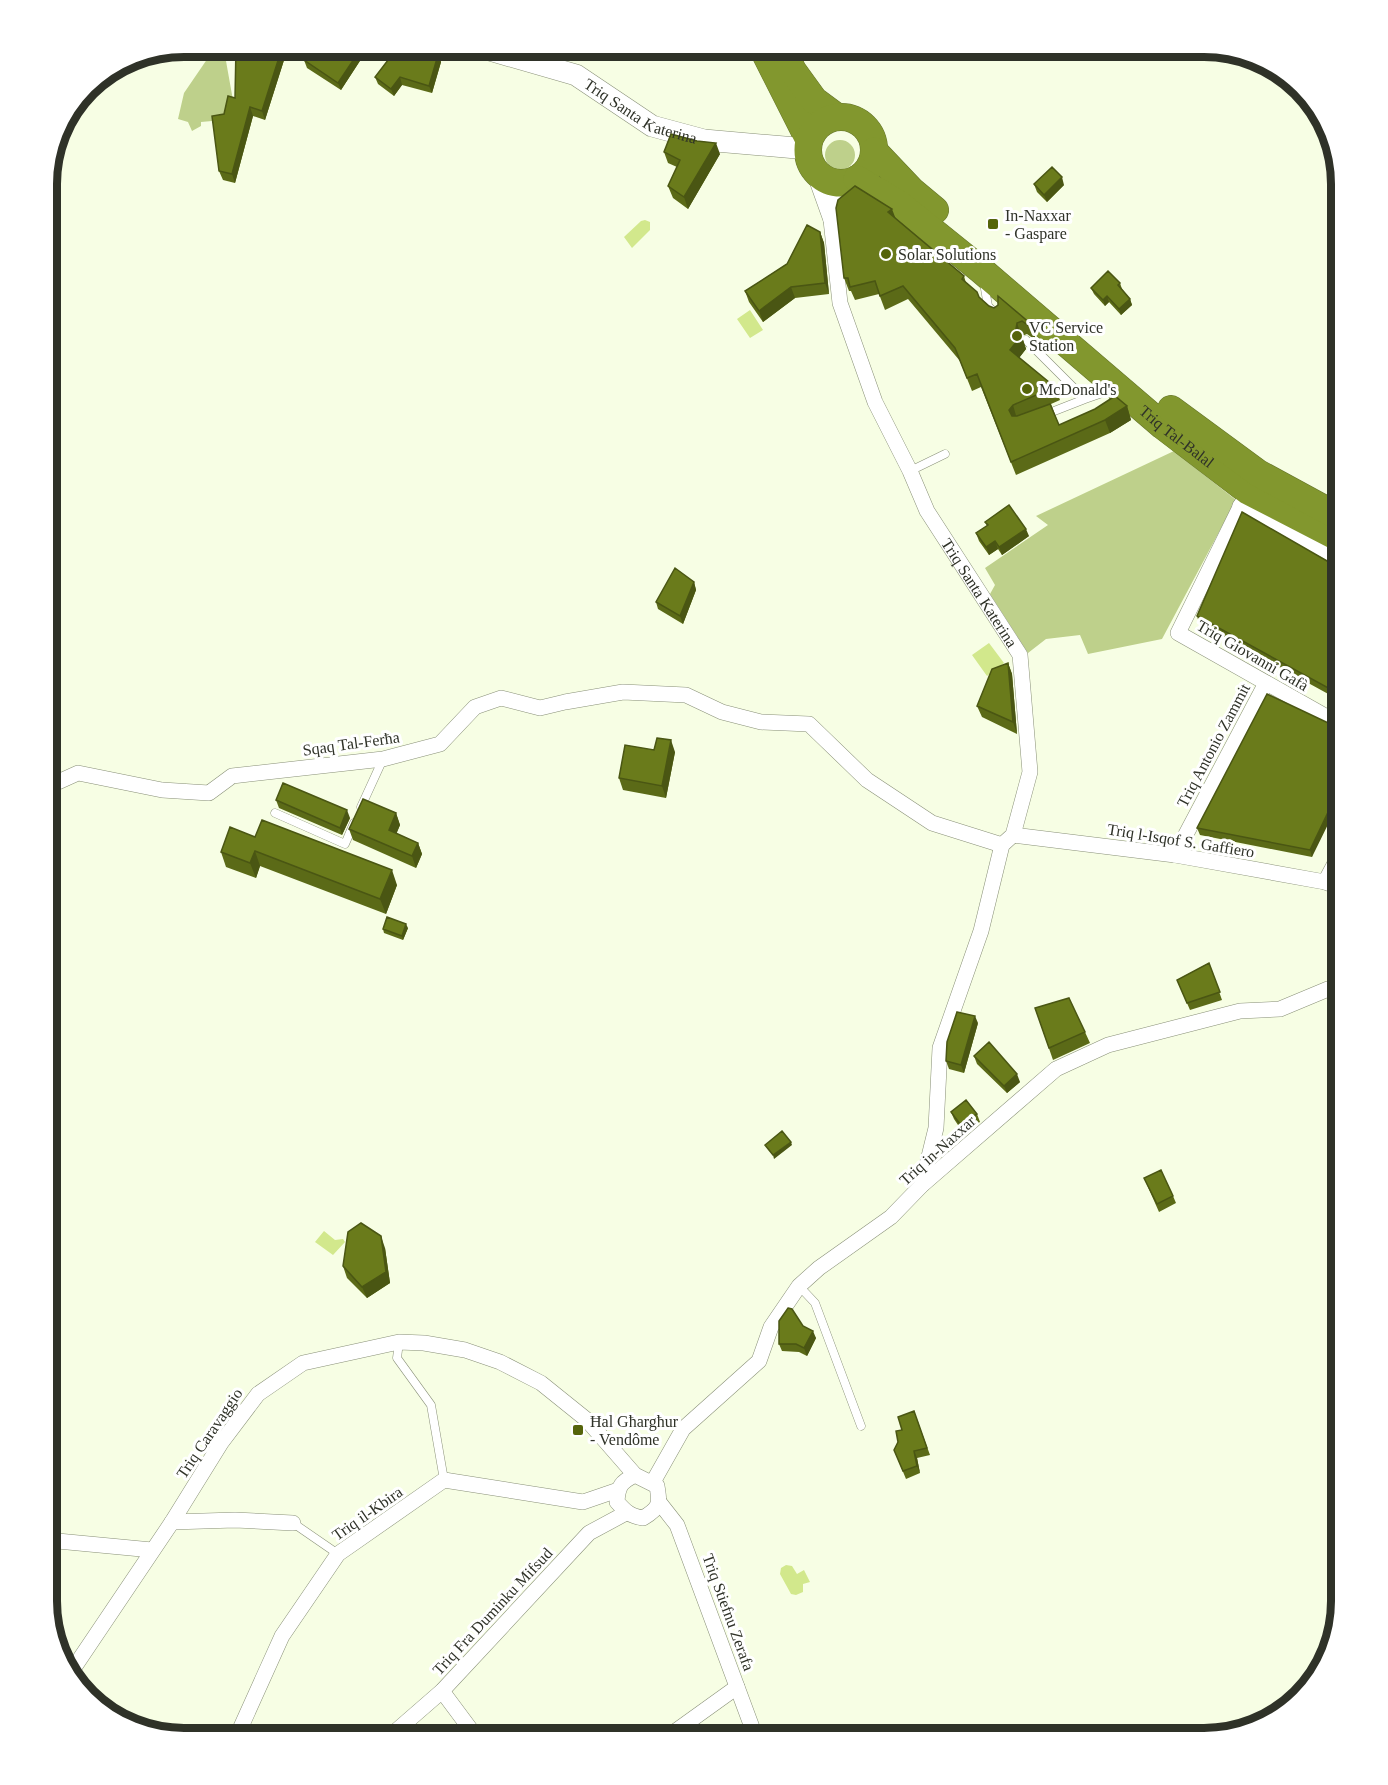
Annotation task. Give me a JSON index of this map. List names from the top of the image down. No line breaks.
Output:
{"streets":{"highway":["Triq Tal-Balal"],"main road":["Triq Santa Katerina"],"street":["Triq Giovanni Gafà","Sqaq Tal-Ferħa","Triq Antonio Zammit","Triq l-Isqof S. Gaffiero","Triq in-Naxxar","Triq Caravaggio","Triq il-Kbira","Triq Fra Duminku Mifsud","Triq Stiefnu Zerafa"]},"crossings":[["Triq Santa Katerina","Triq Tal-Balal"],["Triq Santa Katerina","Sqaq Tal-Ferħa"],["Triq Santa Katerina","Triq l-Isqof S. Gaffiero"],["Triq Santa Katerina","Triq in-Naxxar"],["Triq Tal-Balal","Triq Giovanni Gafà"],["Triq Giovanni Gafà","Triq Antonio Zammit"],["Sqaq Tal-Ferħa","Triq l-Isqof S. Gaffiero"],["Triq Antonio Zammit","Triq l-Isqof S. Gaffiero"],["Triq in-Naxxar","Triq Caravaggio"],["Triq in-Naxxar","Triq Fra Duminku Mifsud"],["Triq in-Naxxar","Triq Stiefnu Zerafa"],["Triq Caravaggio","Triq Fra Duminku Mifsud"],["Triq Caravaggio","Triq Stiefnu Zerafa"],["Triq Fra Duminku Mifsud","Triq Stiefnu Zerafa"]],"places":{"transit":["In-Naxxar - Gaspare","Ħal Għargħur - Vendôme"],"other":["Solar Solutions","VC Service Station","McDonald's"]}}
